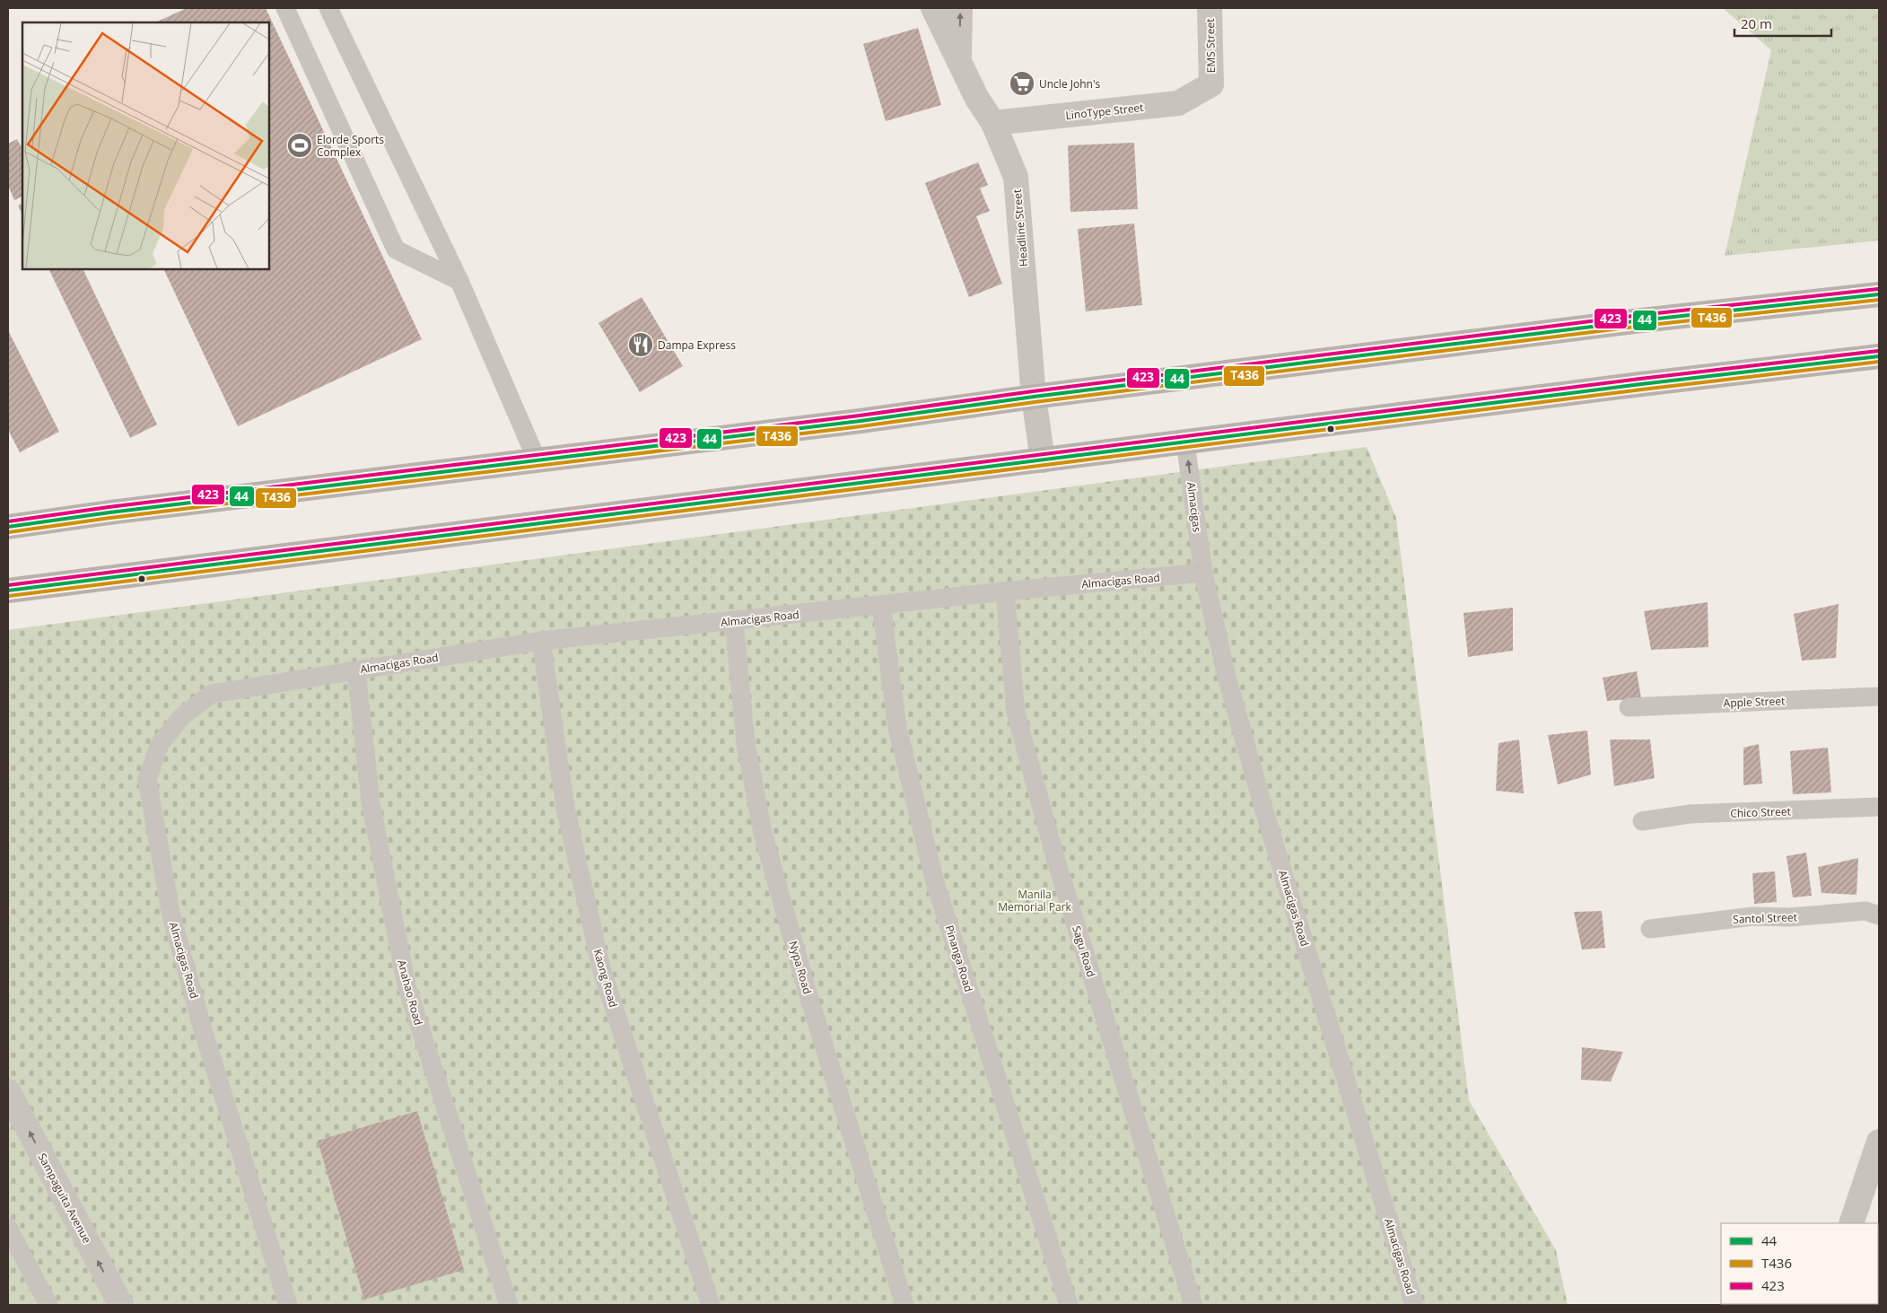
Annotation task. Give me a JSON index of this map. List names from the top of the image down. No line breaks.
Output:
{"streets":{"street":["EMS Street","LinoType Street","Headline Street","Sampaguita Avenue"],"lane":["Almacigas","Almacigas Road","Apple Street","Chico Street","Santol Street","Sagu Road","Pinanga Road","Nypa Road","Kaong Road","Anahao Road"]},"crossings":[["EMS Street","LinoType Street"],["LinoType Street","Headline Street"],["Almacigas","Almacigas Road"],["Almacigas Road","Sagu Road"],["Almacigas Road","Pinanga Road"],["Almacigas Road","Nypa Road"],["Almacigas Road","Kaong Road"],["Almacigas Road","Anahao Road"]],"one_way":["Almacigas","Sampaguita Avenue"],"parks":["Manila Memorial Park"],"places":{"supermarket":["Uncle John's"],"sports":["Elorde Sports Complex"],"restaurant":["Dampa Express"]},"lines":["transit line 423","transit line 44","transit line T436"],"legend":["44","T436","423"],"scale_bar":"20 m"}
